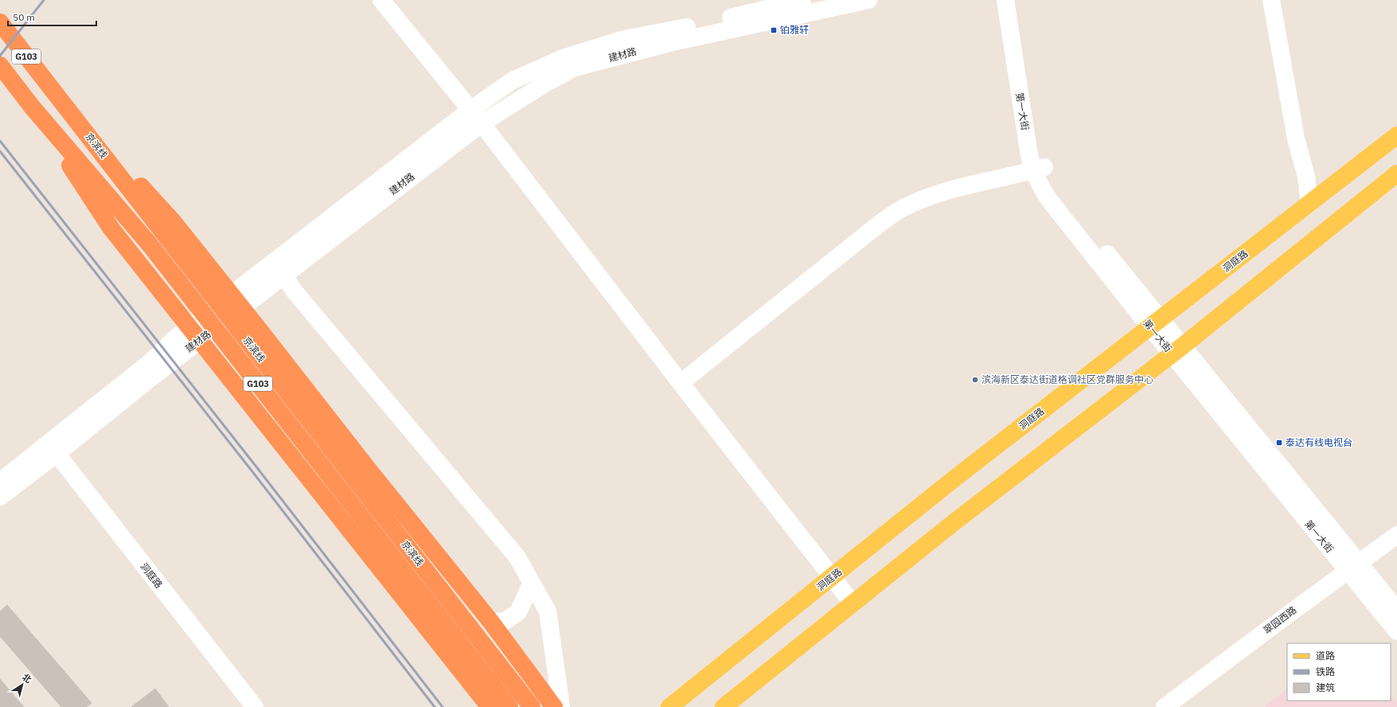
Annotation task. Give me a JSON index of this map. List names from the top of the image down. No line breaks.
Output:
{"streets":{"highway":["G103","京滨线"],"main road":["洞庭路"],"street":["建材路","第一大街","翠园西路"]},"crossings":[["建材路","洞庭路"],["第一大街","洞庭路"],["第一大街","翠园西路"]],"places":{"transit":["铂雅轩","泰达有线电视台"],"other":["滨海新区泰达街道格调社区党群服务中心"]},"legend":["道路","铁路","建筑"],"scale_bar":"50 m","north":"top right"}
